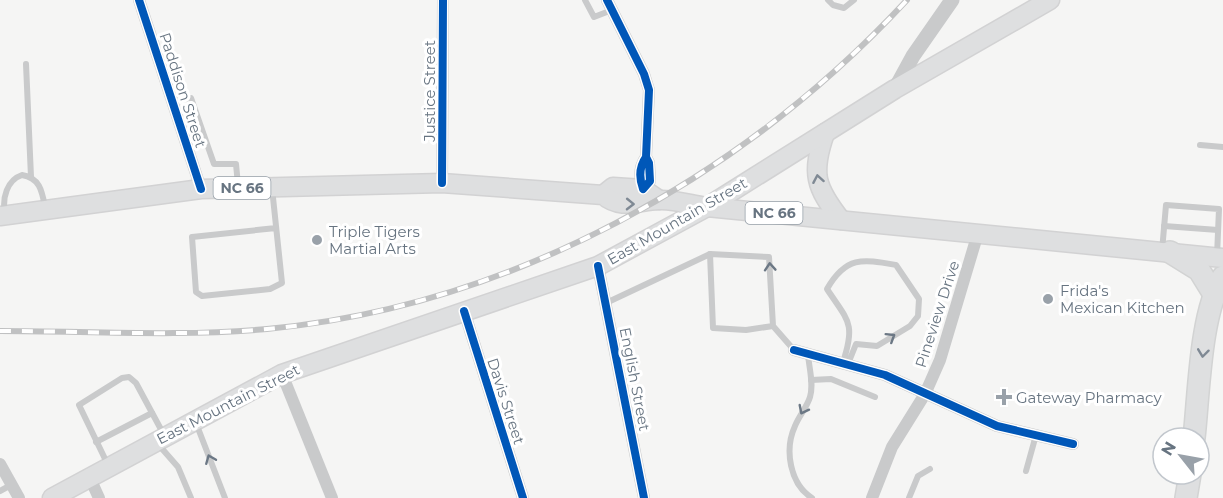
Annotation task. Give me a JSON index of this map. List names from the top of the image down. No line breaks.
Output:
{"streets":{"main road":["NC 66","East Mountain Street"],"street":["Paddison Street","Justice Street","Pineview Drive","English Street","Davis Street"]},"crossings":[["Paddison Street","NC 66"],["Justice Street","NC 66"],["NC 66","East Mountain Street"],["NC 66","Pineview Drive"],["East Mountain Street","English Street"],["East Mountain Street","Davis Street"]],"places":{"other":["Triple Tigers Martial Arts","Frida's Mexican Kitchen"],"health":["Gateway Pharmacy"]},"north":"top left"}
